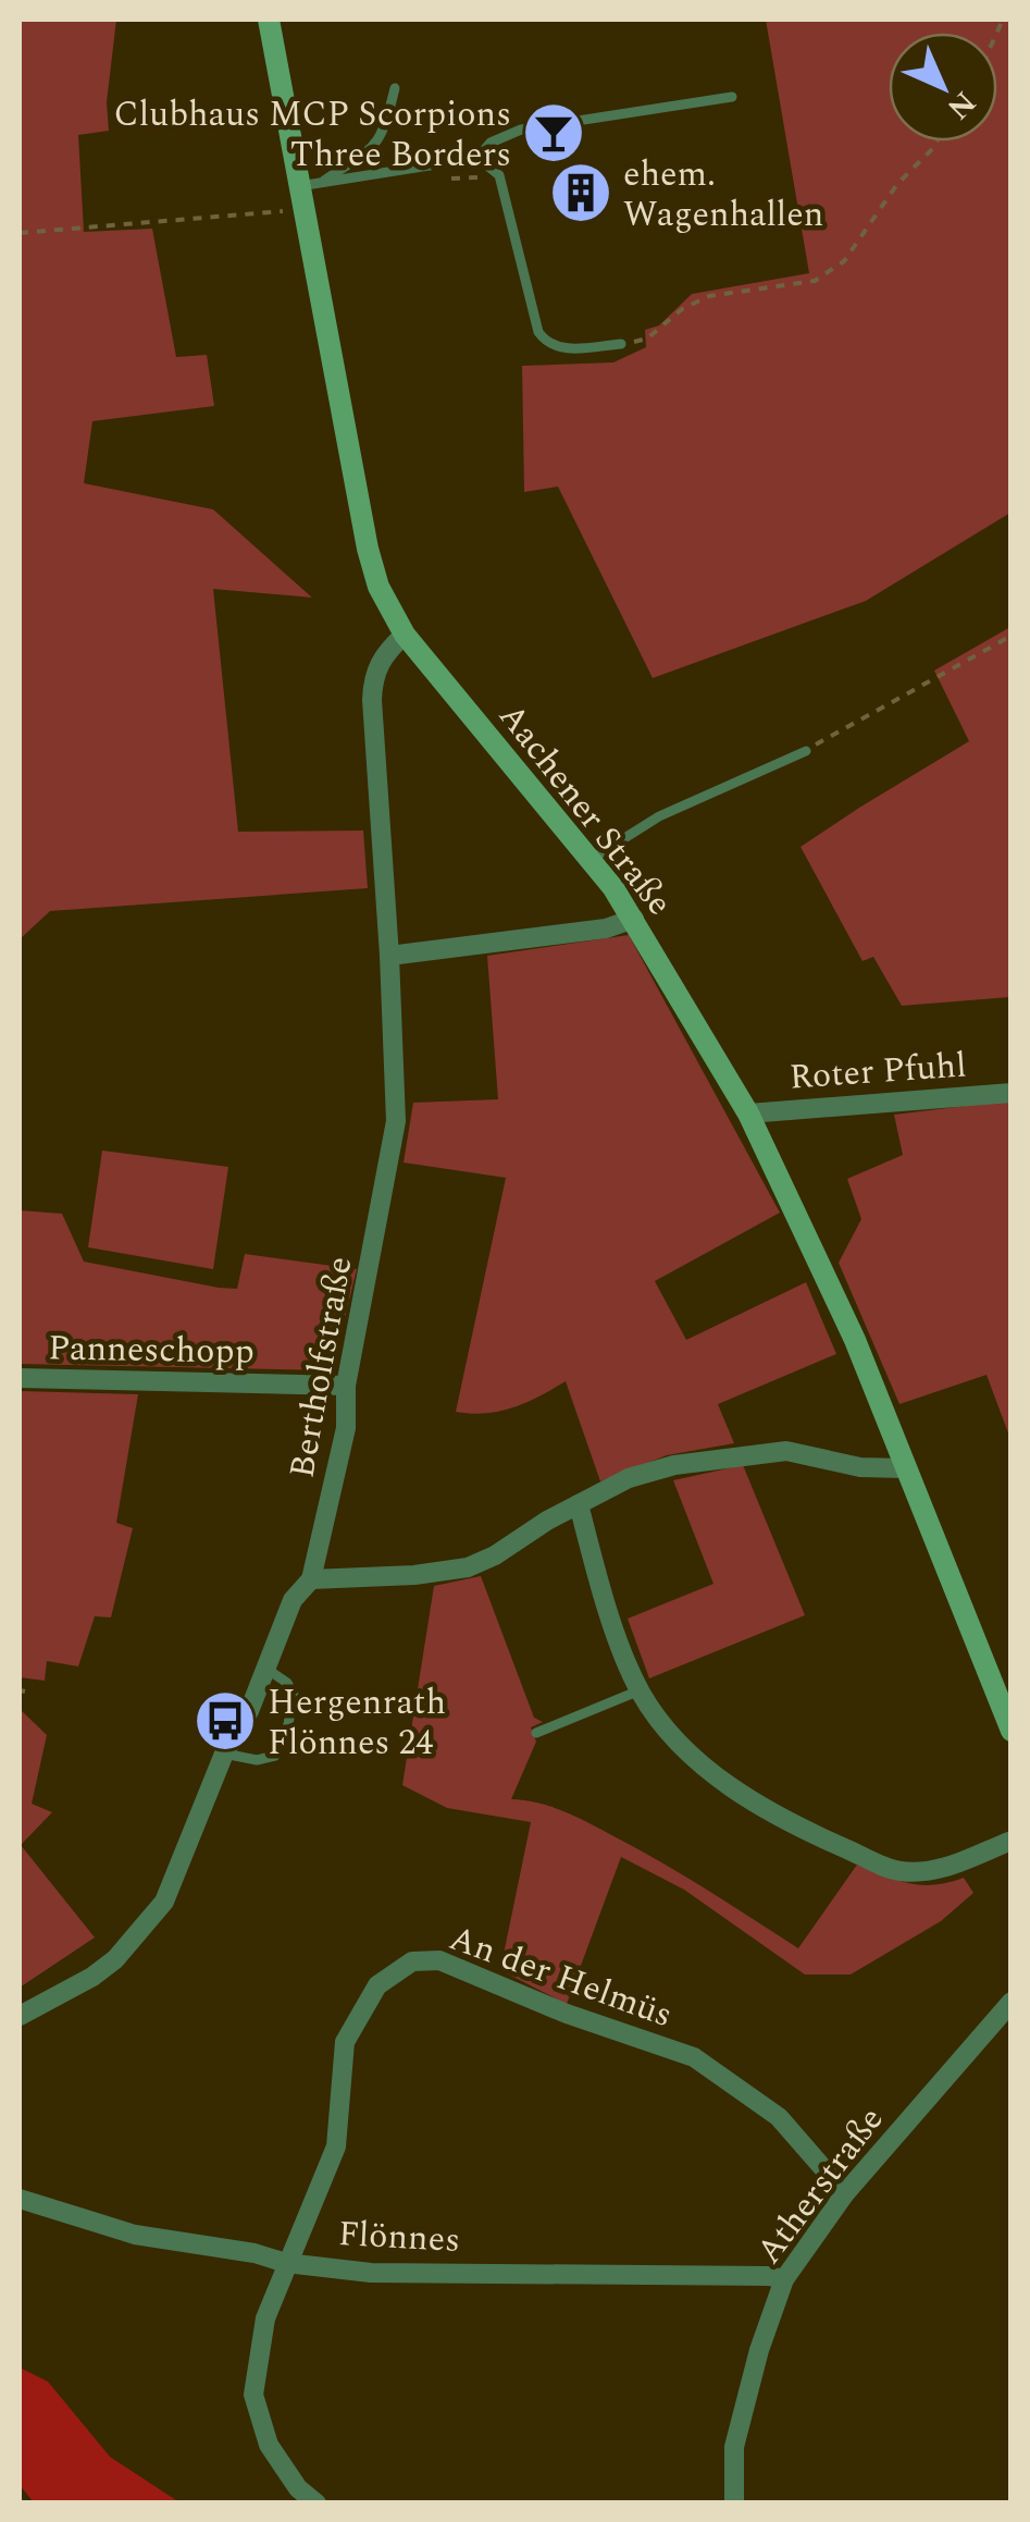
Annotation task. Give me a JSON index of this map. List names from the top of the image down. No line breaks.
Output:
{"streets":{"street":["Aachener Straße","Roter Pfuhl","Panneschopp","Bertholfstraße","An der Helmüs","Atherstraße","Flönnes"]},"crossings":[["Aachener Straße","Roter Pfuhl"],["Aachener Straße","Bertholfstraße"],["Panneschopp","Bertholfstraße"],["An der Helmüs","Atherstraße"],["An der Helmüs","Flönnes"],["Atherstraße","Flönnes"]],"places":{"bar":["Clubhaus MCP Scorpions Three Borders"],"building":["ehem. Wagenhallen"],"bus stop":["Hergenrath Flönnes 24"]},"north":"bottom right"}
